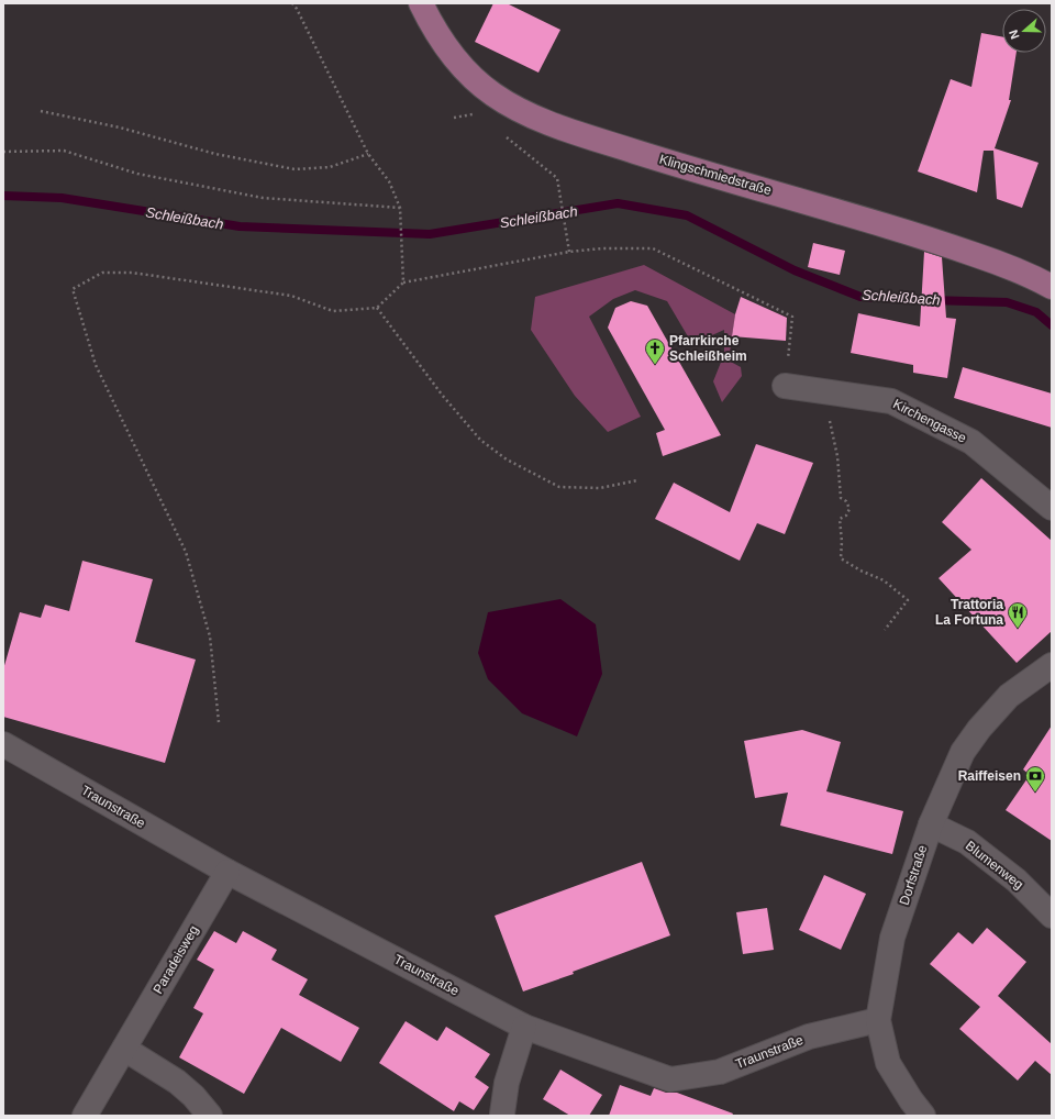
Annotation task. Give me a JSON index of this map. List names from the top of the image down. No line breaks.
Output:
{"streets":{"main road":["Klingschmiedstraße"],"street":["Kirchengasse","Traunstraße","Blumenweg","Dorfstraße","Paradeisweg"]},"crossings":[["Traunstraße","Dorfstraße"],["Traunstraße","Paradeisweg"],["Blumenweg","Dorfstraße"]],"water":["Schleißbach"],"places":{"church":["Pfarrkirche Schleißheim"],"restaurant":["Trattoria La Fortuna"],"bank":["Raiffeisen"]},"north":"left"}
